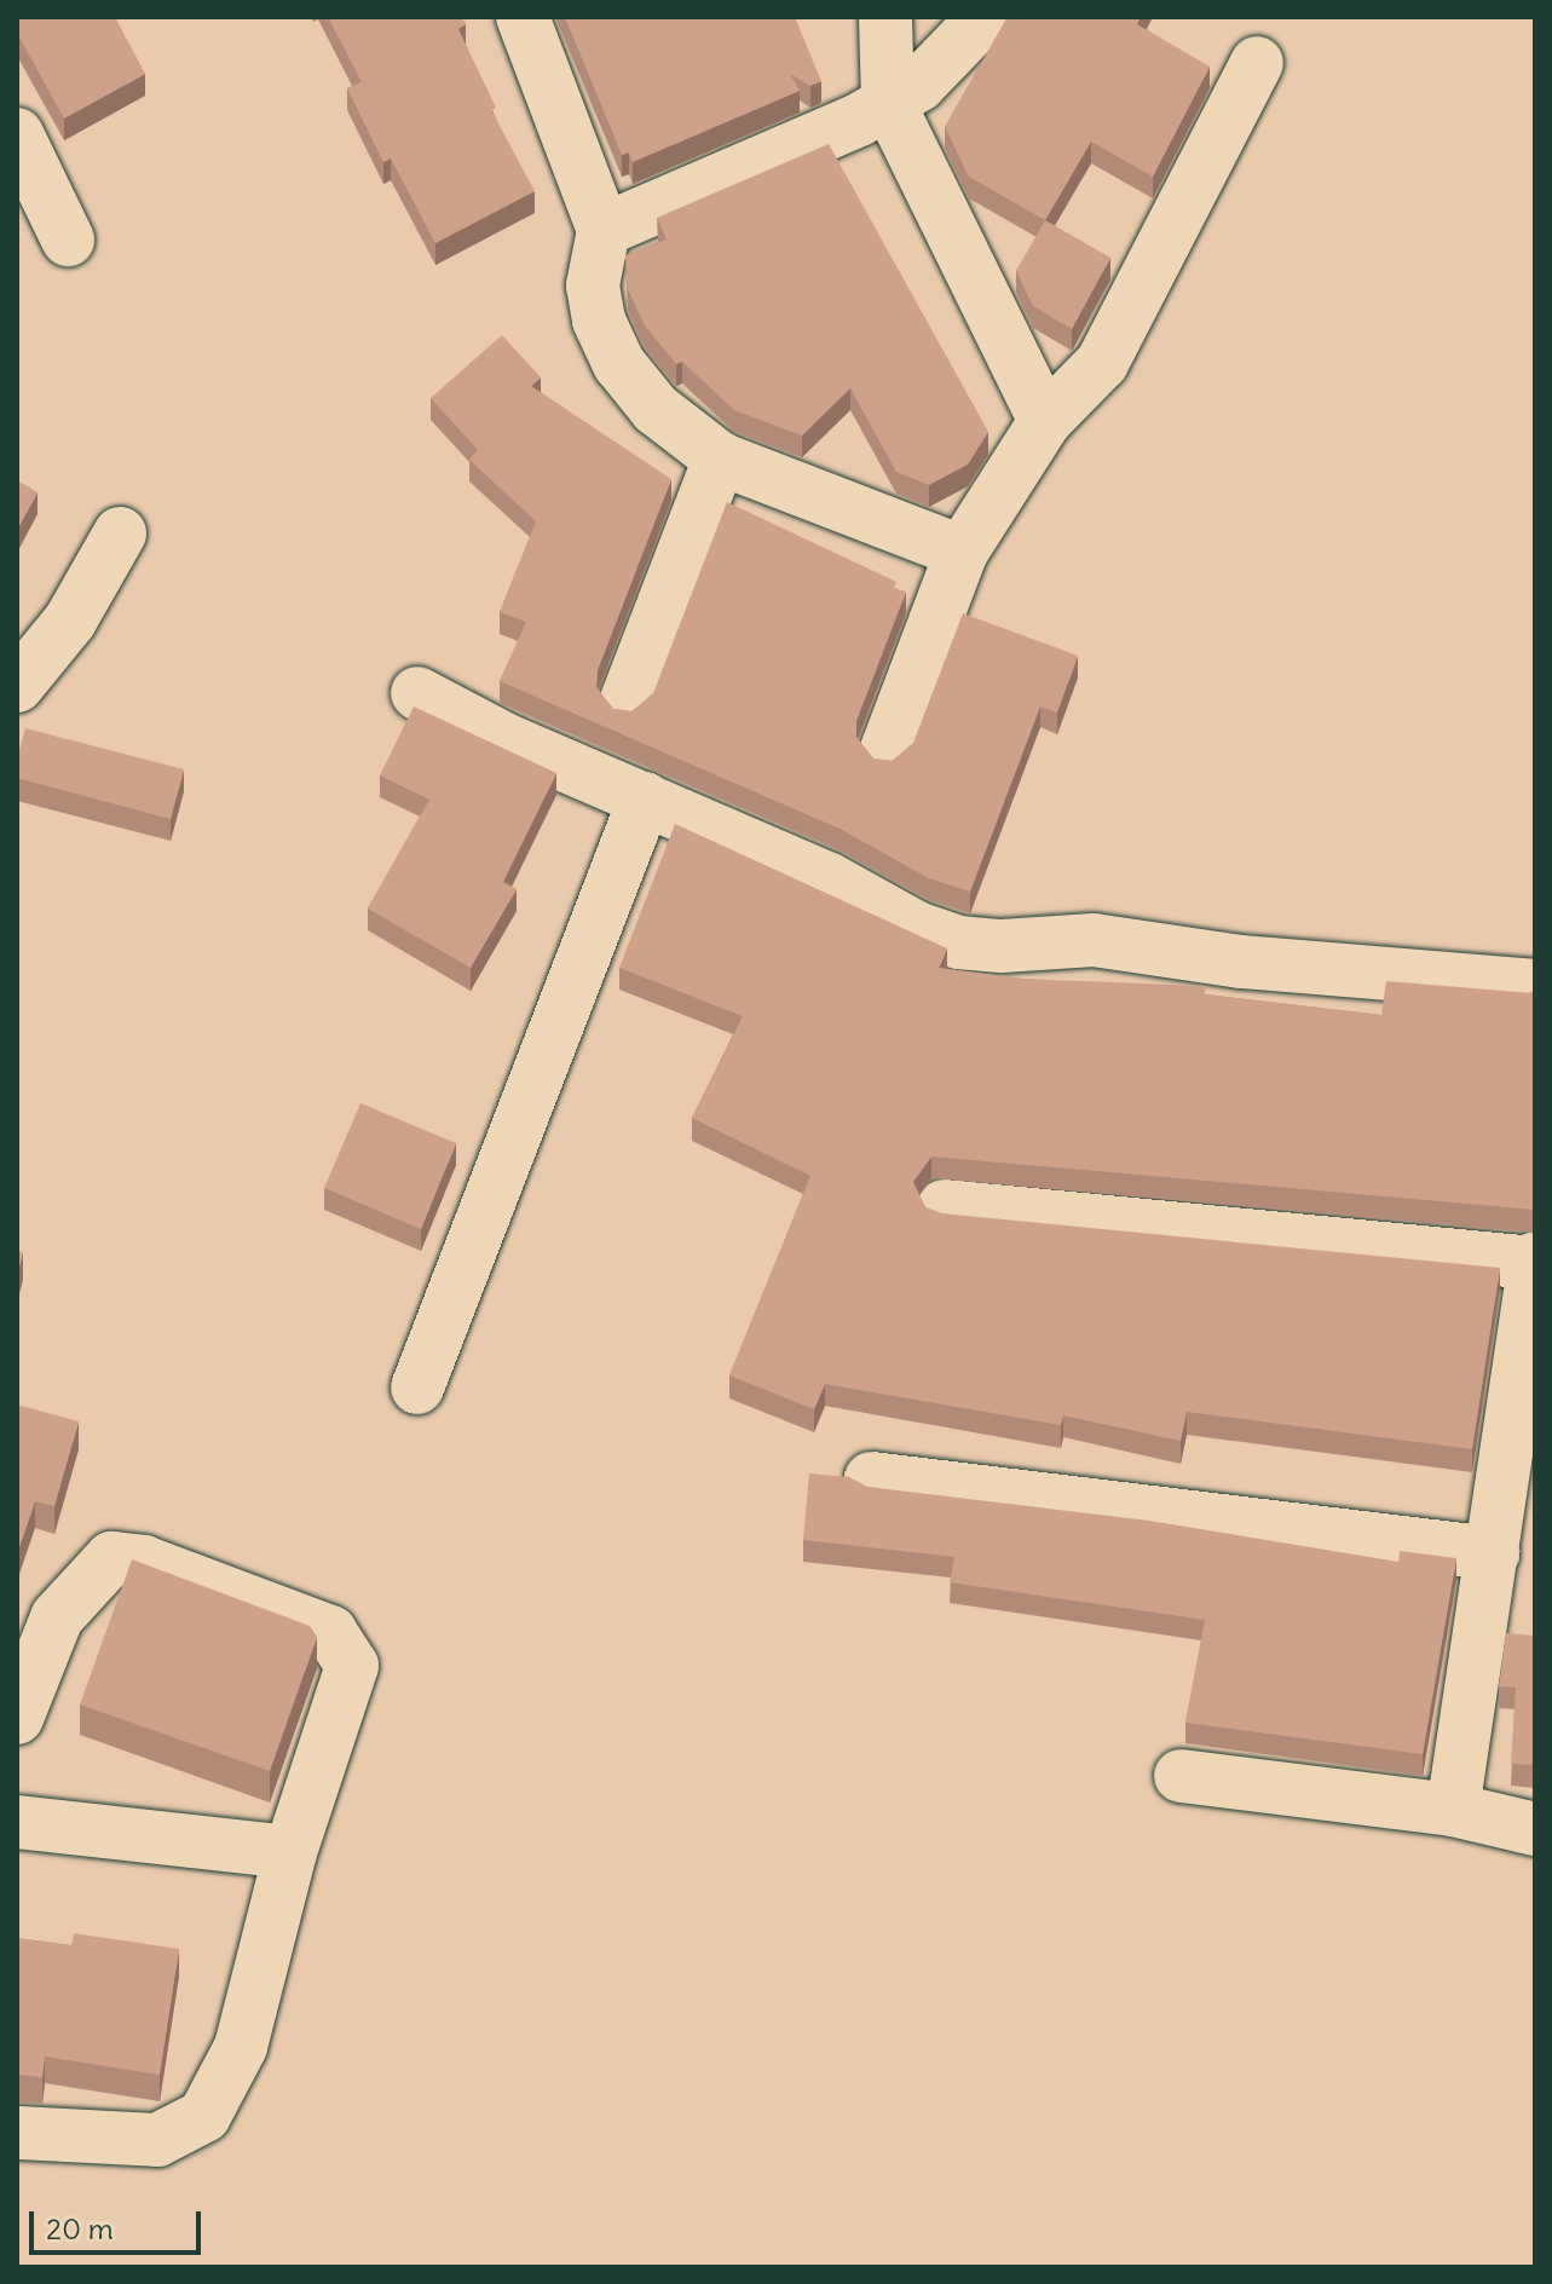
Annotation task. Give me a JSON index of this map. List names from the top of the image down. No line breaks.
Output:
{"scale_bar":"20 m"}
